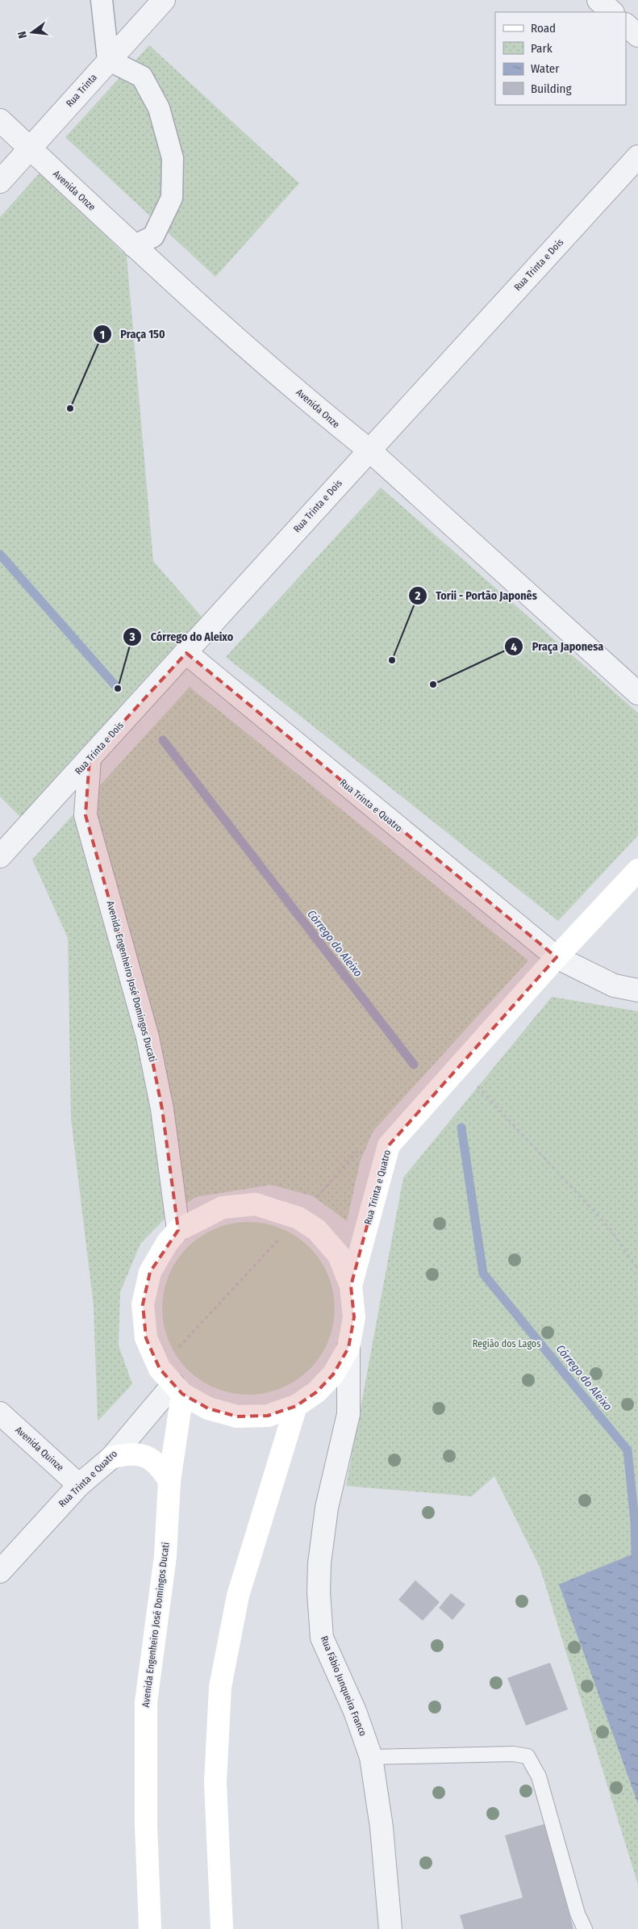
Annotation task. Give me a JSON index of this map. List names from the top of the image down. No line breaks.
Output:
{"streets":{"main road":["Rua Trinta e Quatro","Avenida Engenheiro José Domingos Ducati"],"street":["Rua Trinta","Avenida Onze","Rua Trinta e Dois","Avenida Quinze","Rua Fábio Junqueira Franco"]},"crossings":[["Rua Trinta","Avenida Onze"],["Avenida Onze","Rua Trinta e Dois"],["Rua Trinta e Dois","Rua Trinta e Quatro"],["Rua Trinta e Dois","Avenida Engenheiro José Domingos Ducati"],["Rua Trinta e Quatro","Avenida Engenheiro José Domingos Ducati"],["Rua Trinta e Quatro","Avenida Quinze"]],"water":["Córrego do Aleixo"],"parks":["Região dos Lagos"],"places":["Praça 150","Torii - Portão Japonês","Praça Japonesa","Córrego do Aleixo"],"legend":["Road","Park","Water","Building"],"north":"left"}
